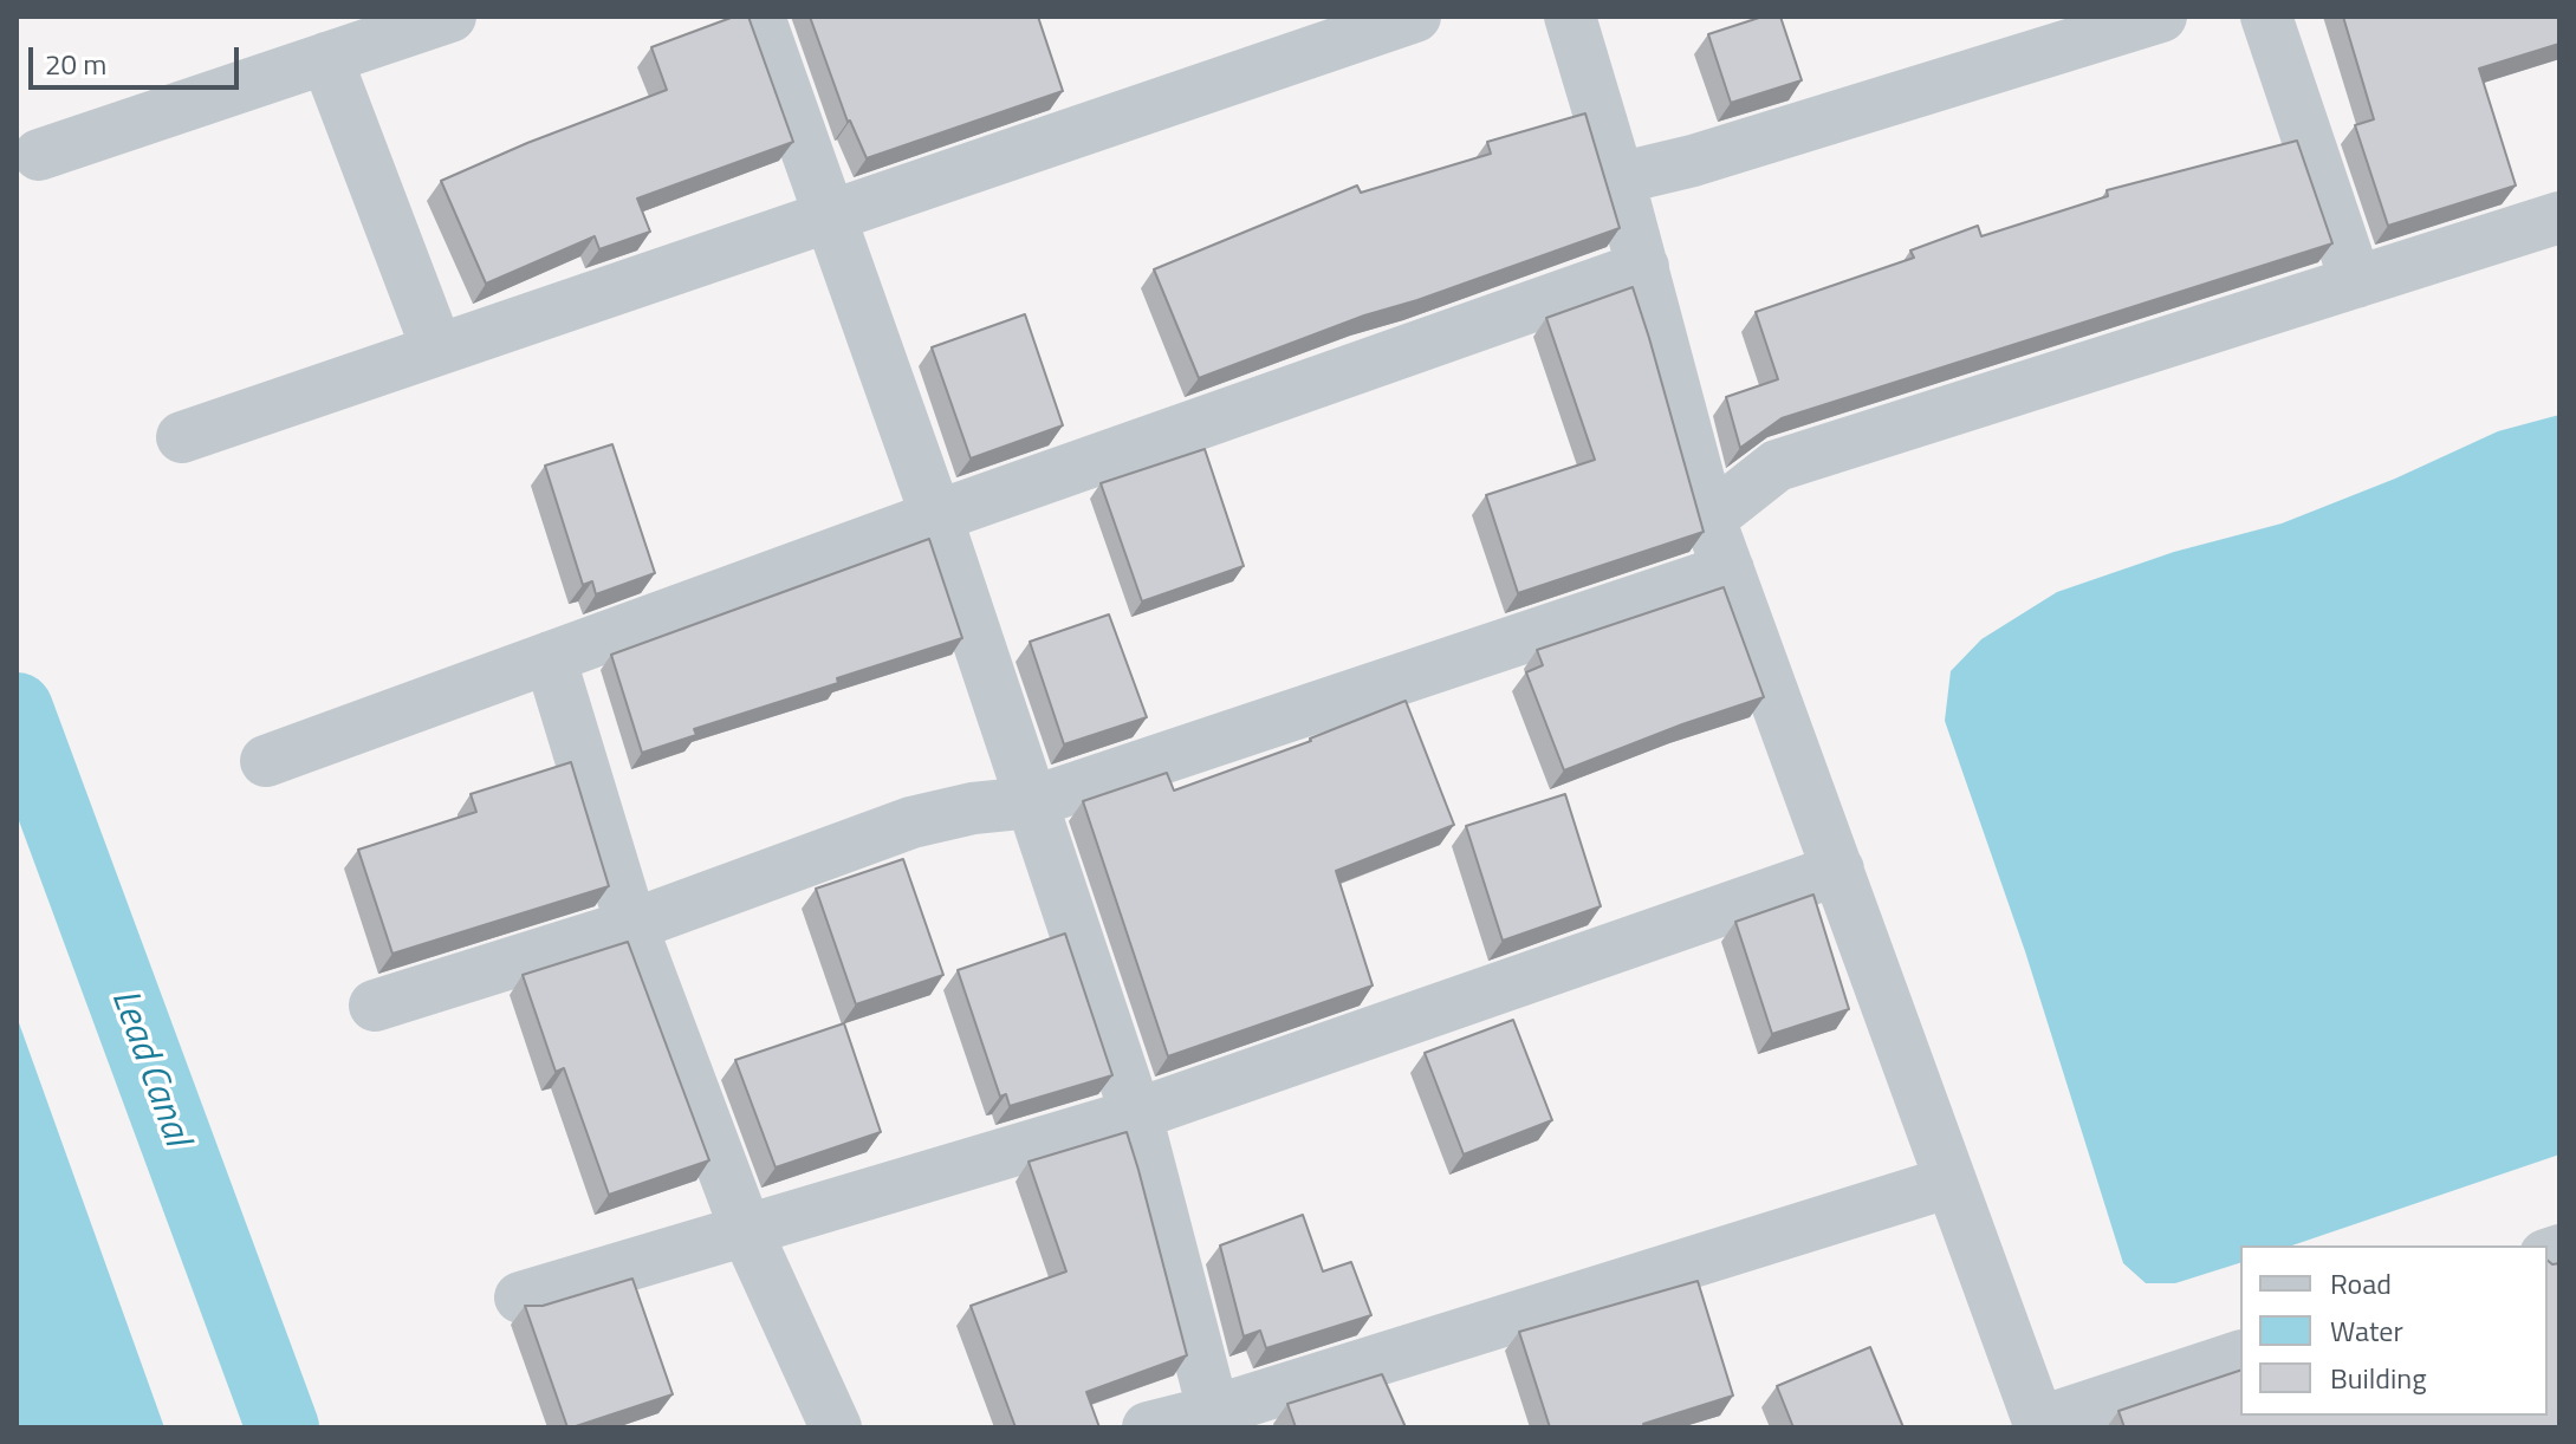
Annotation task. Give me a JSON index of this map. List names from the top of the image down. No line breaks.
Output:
{"water":["Lead Canal"],"legend":["Road","Water","Building"],"scale_bar":"20 m"}
